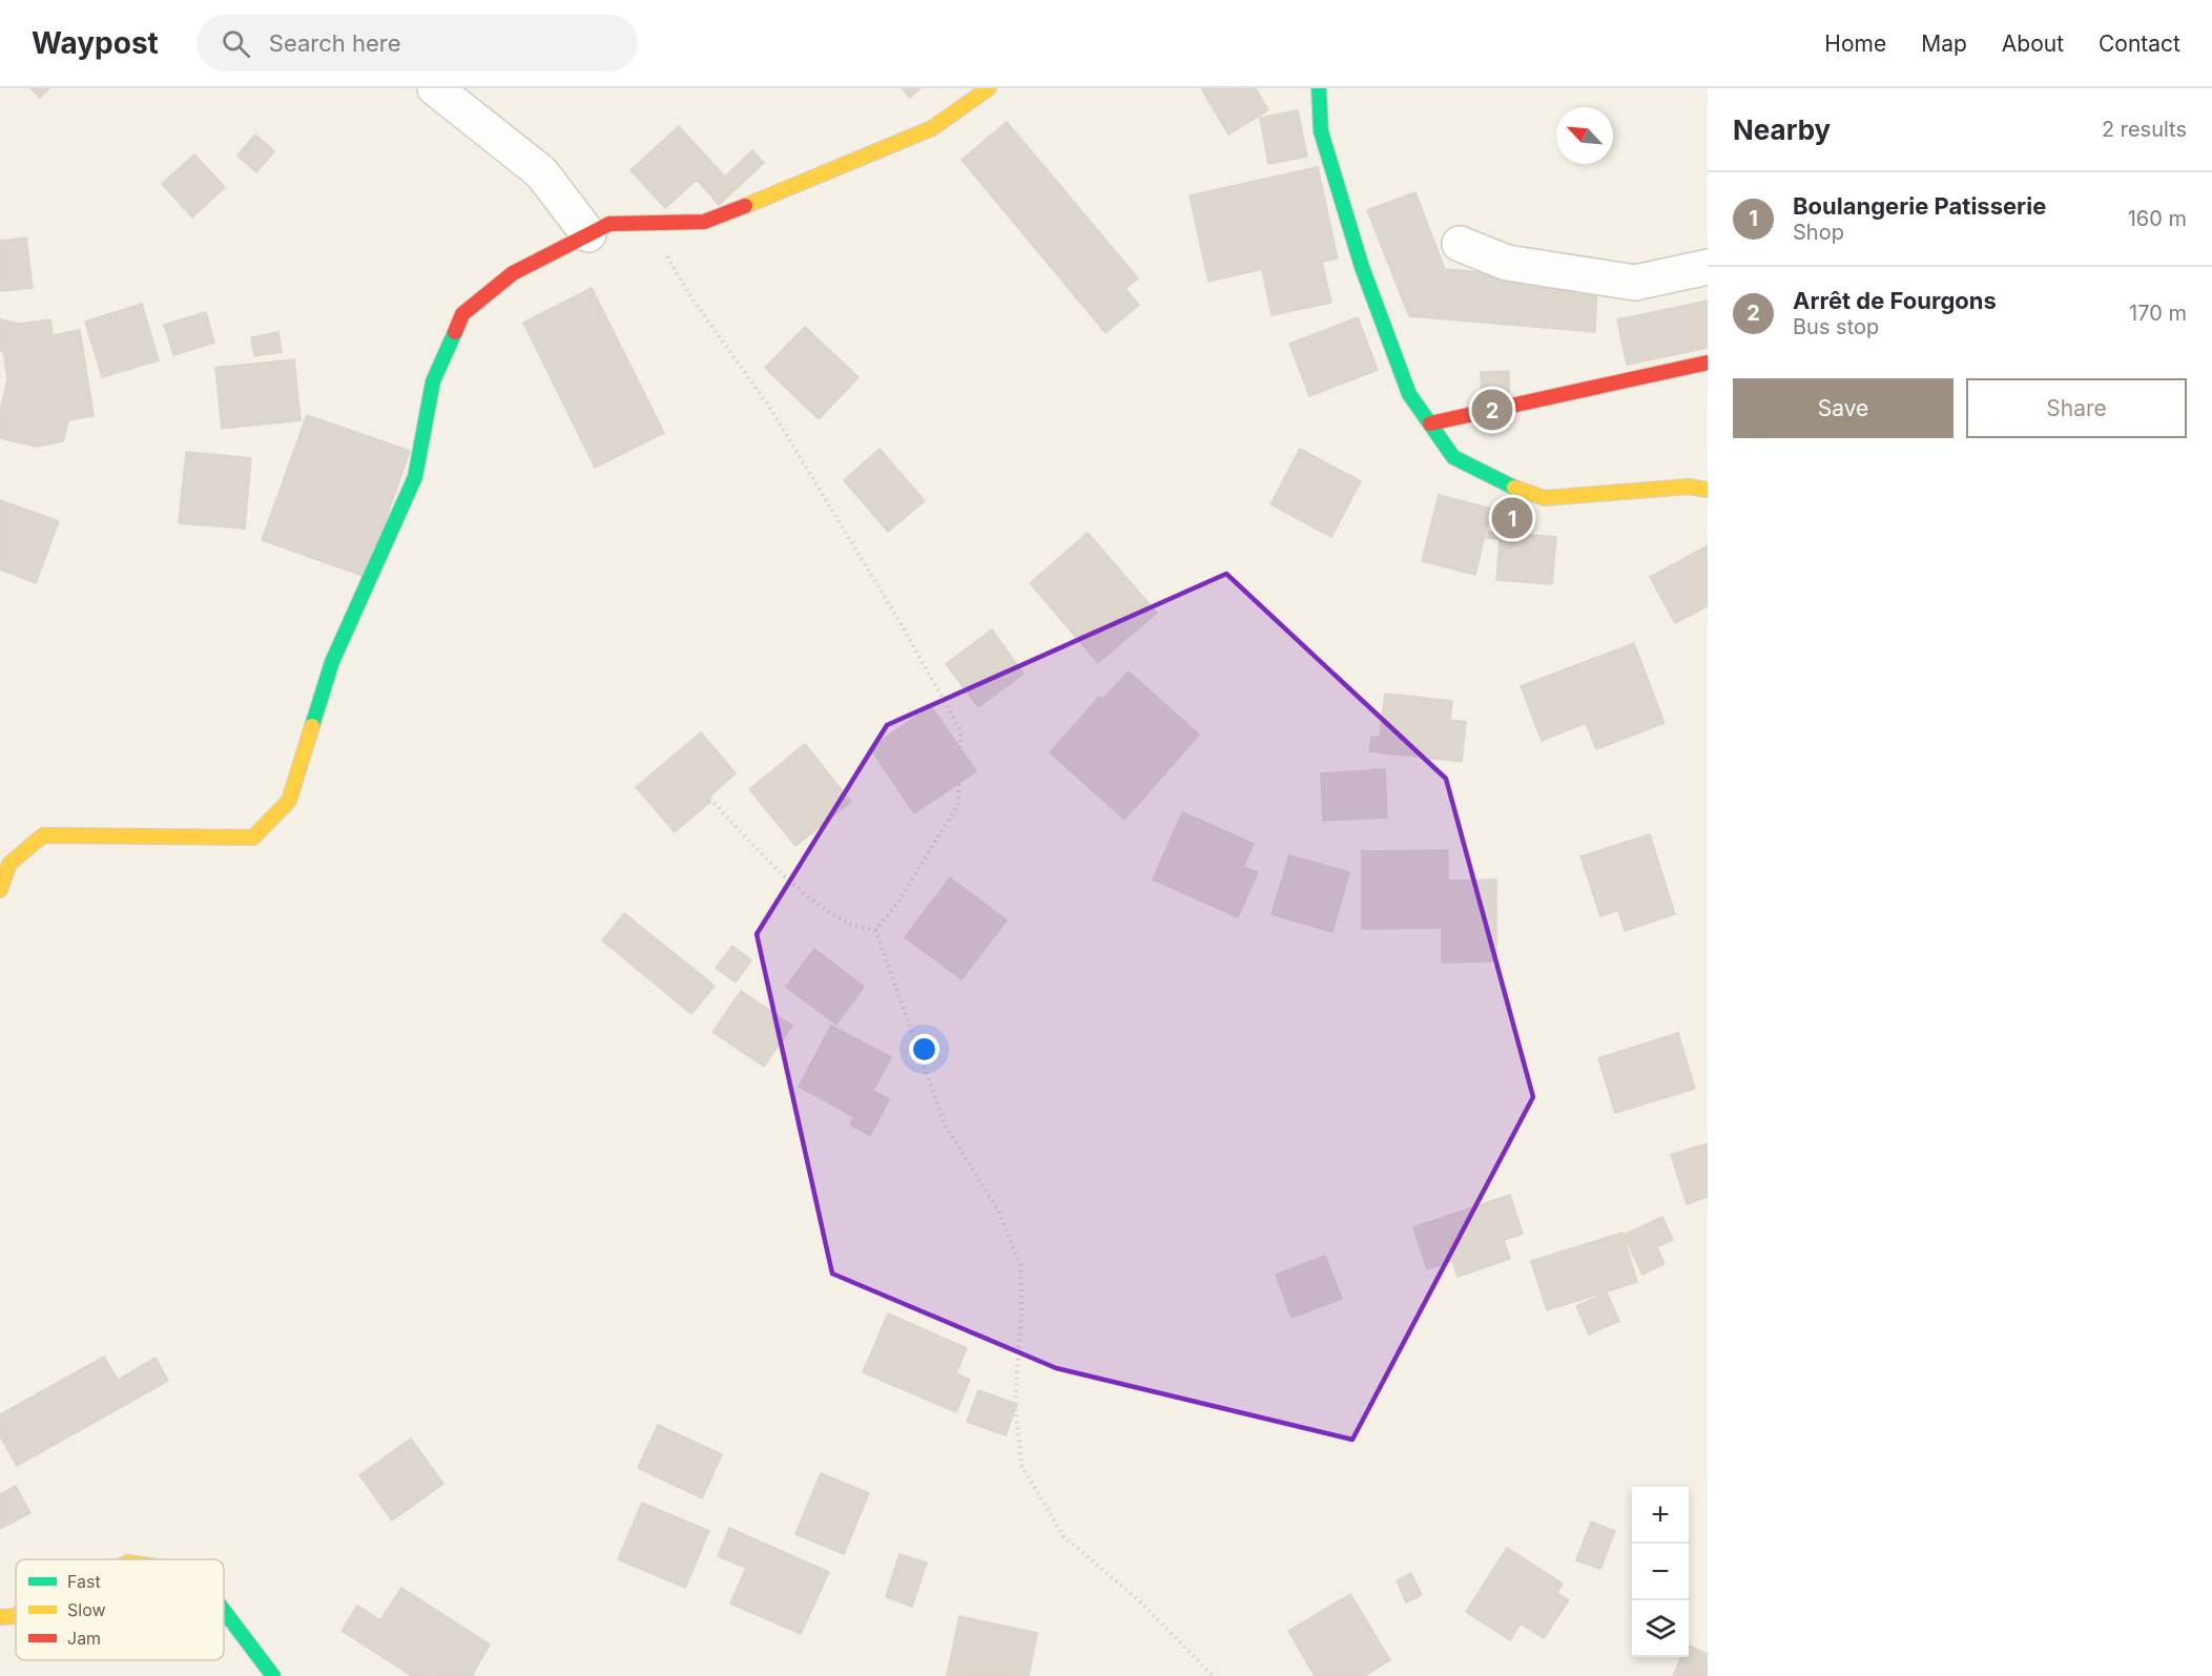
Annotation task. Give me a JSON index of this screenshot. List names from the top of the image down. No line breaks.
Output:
{"legend":["Fast","Slow","Jam"],"north":"top left","page":{"header":"Waypost","search":"Search here","nav":["Home","Map","About","Contact"],"heading":["Nearby","2 results"],"list":[{"mark":"1","name":"Boulangerie Patisserie","note":"Shop","value":"160 m"},{"mark":"2","name":"Arrêt de Fourgons","note":"Bus stop","value":"170 m"}],"buttons":["Save","Share"],"pins":["2","1"],"map_buttons":["+","−"]}}
